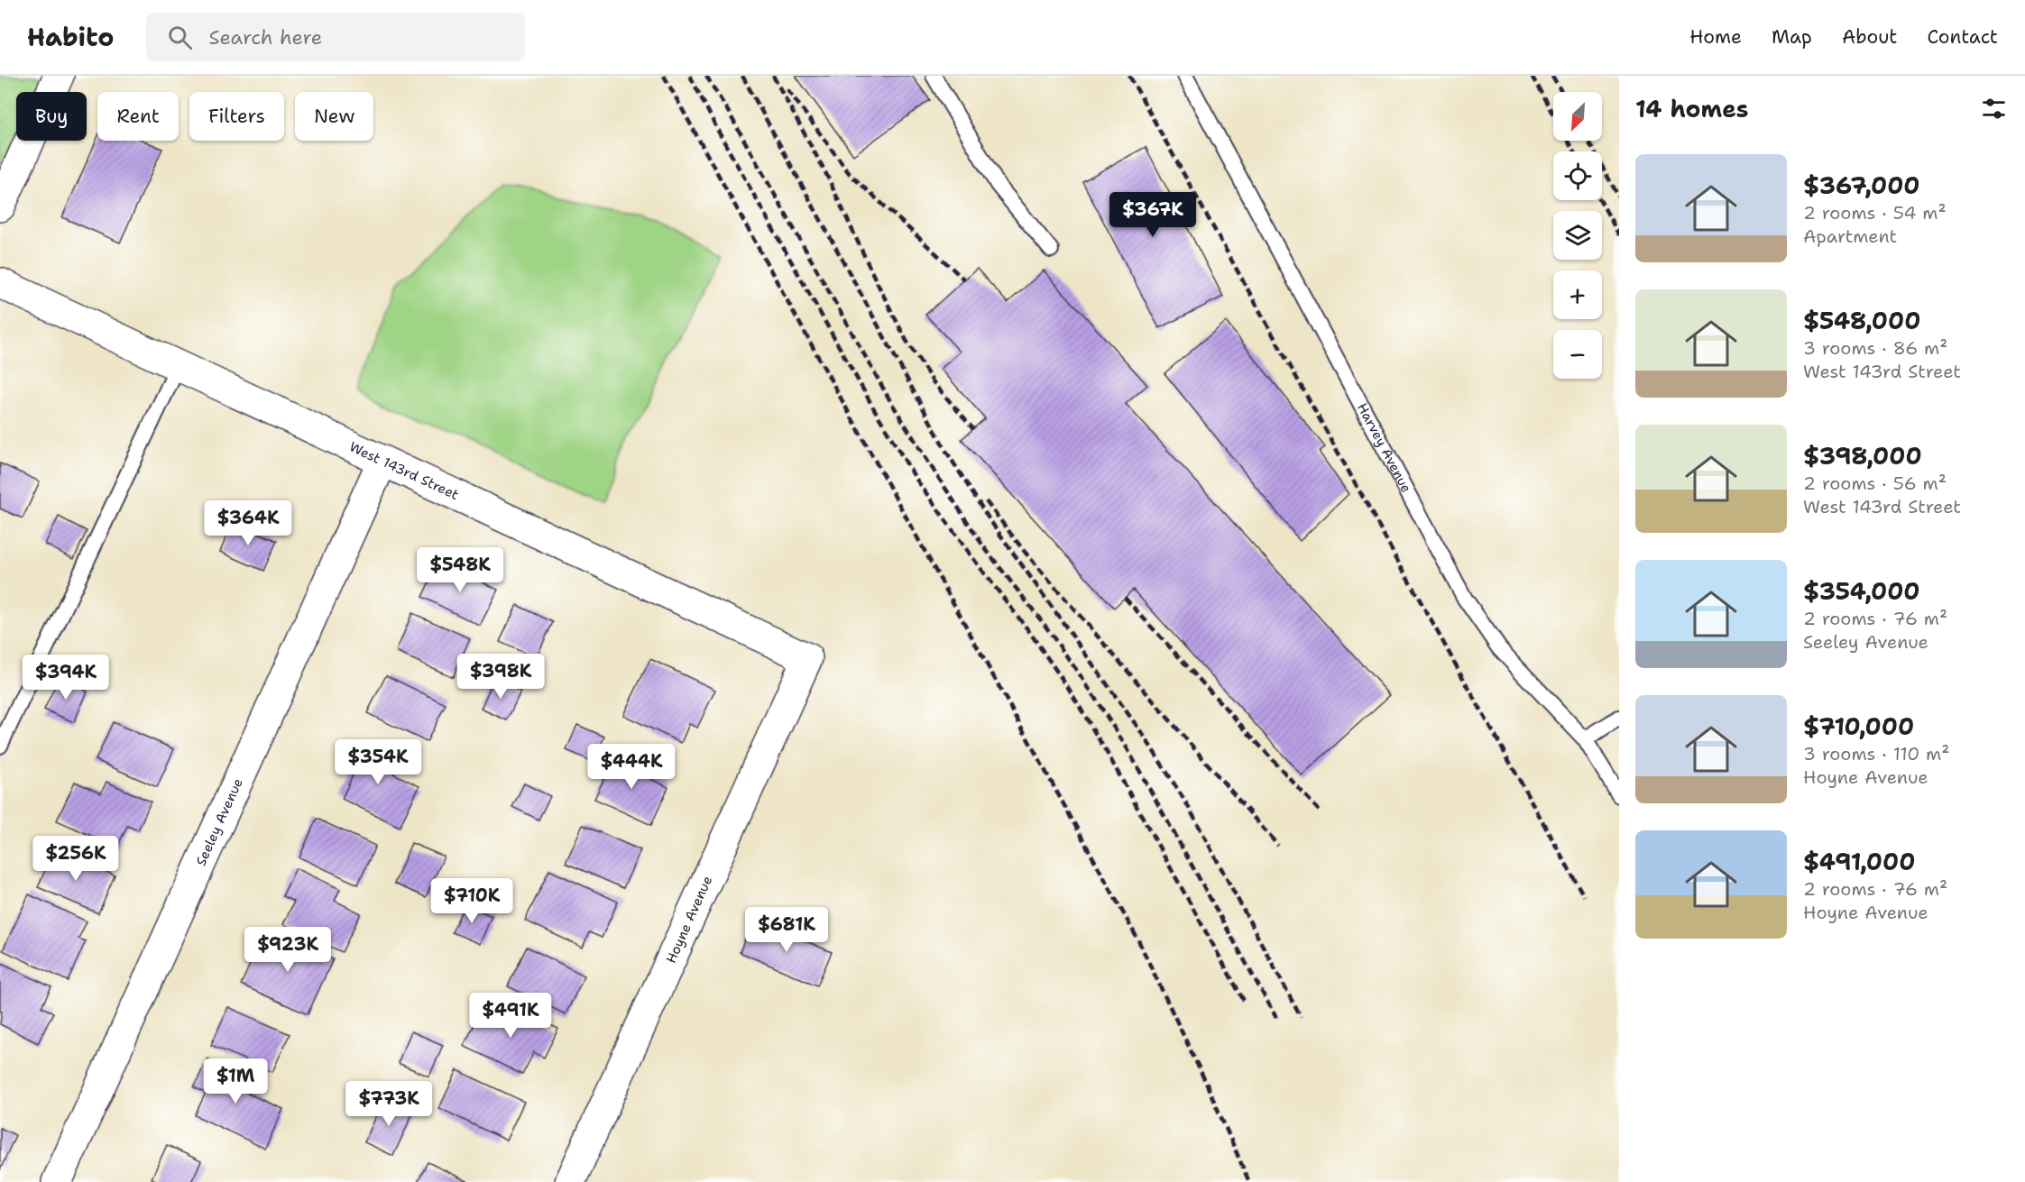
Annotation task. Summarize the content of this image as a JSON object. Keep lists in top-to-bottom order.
{
  "streets": {
    "street": ["West 143rd Street", "Seeley Avenue", "Hoyne Avenue"],
    "lane": ["Harvey Avenue"]
  },
  "crossings": [
    ["West 143rd Street", "Seeley Avenue"],
    ["West 143rd Street", "Hoyne Avenue"]
  ],
  "north": "bottom left",
  "page": {
    "header": "Habito",
    "search": "Search here",
    "nav": [
      "Home",
      "Map",
      "About",
      "Contact"
    ],
    "heading": "14 homes",
    "map_buttons": ["+", "−"],
    "chip": [
      "Buy",
      "Rent",
      "Filters",
      "New"
    ],
    "list": [
      {
        "name": "$367,000",
        "note": "2 rooms · 54 m² · Apartment"
      },
      {
        "name": "$548,000",
        "note": "3 rooms · 86 m² · West 143rd Street"
      },
      {
        "name": "$398,000",
        "note": "2 rooms · 56 m² · West 143rd Street"
      },
      {
        "name": "$354,000",
        "note": "2 rooms · 76 m² · Seeley Avenue"
      },
      {
        "name": "$710,000",
        "note": "3 rooms · 110 m² · Hoyne Avenue"
      },
      {
        "name": "$491,000",
        "note": "2 rooms · 76 m² · Hoyne Avenue"
      }
    ],
    "price": [
      "$367K",
      "$364K",
      "$548K",
      "$398K",
      "$394K",
      "$354K",
      "$444K",
      "$256K",
      "$710K",
      "$681K",
      "$923K",
      "$491K",
      "$1M",
      "$773K"
    ]
  }
}
